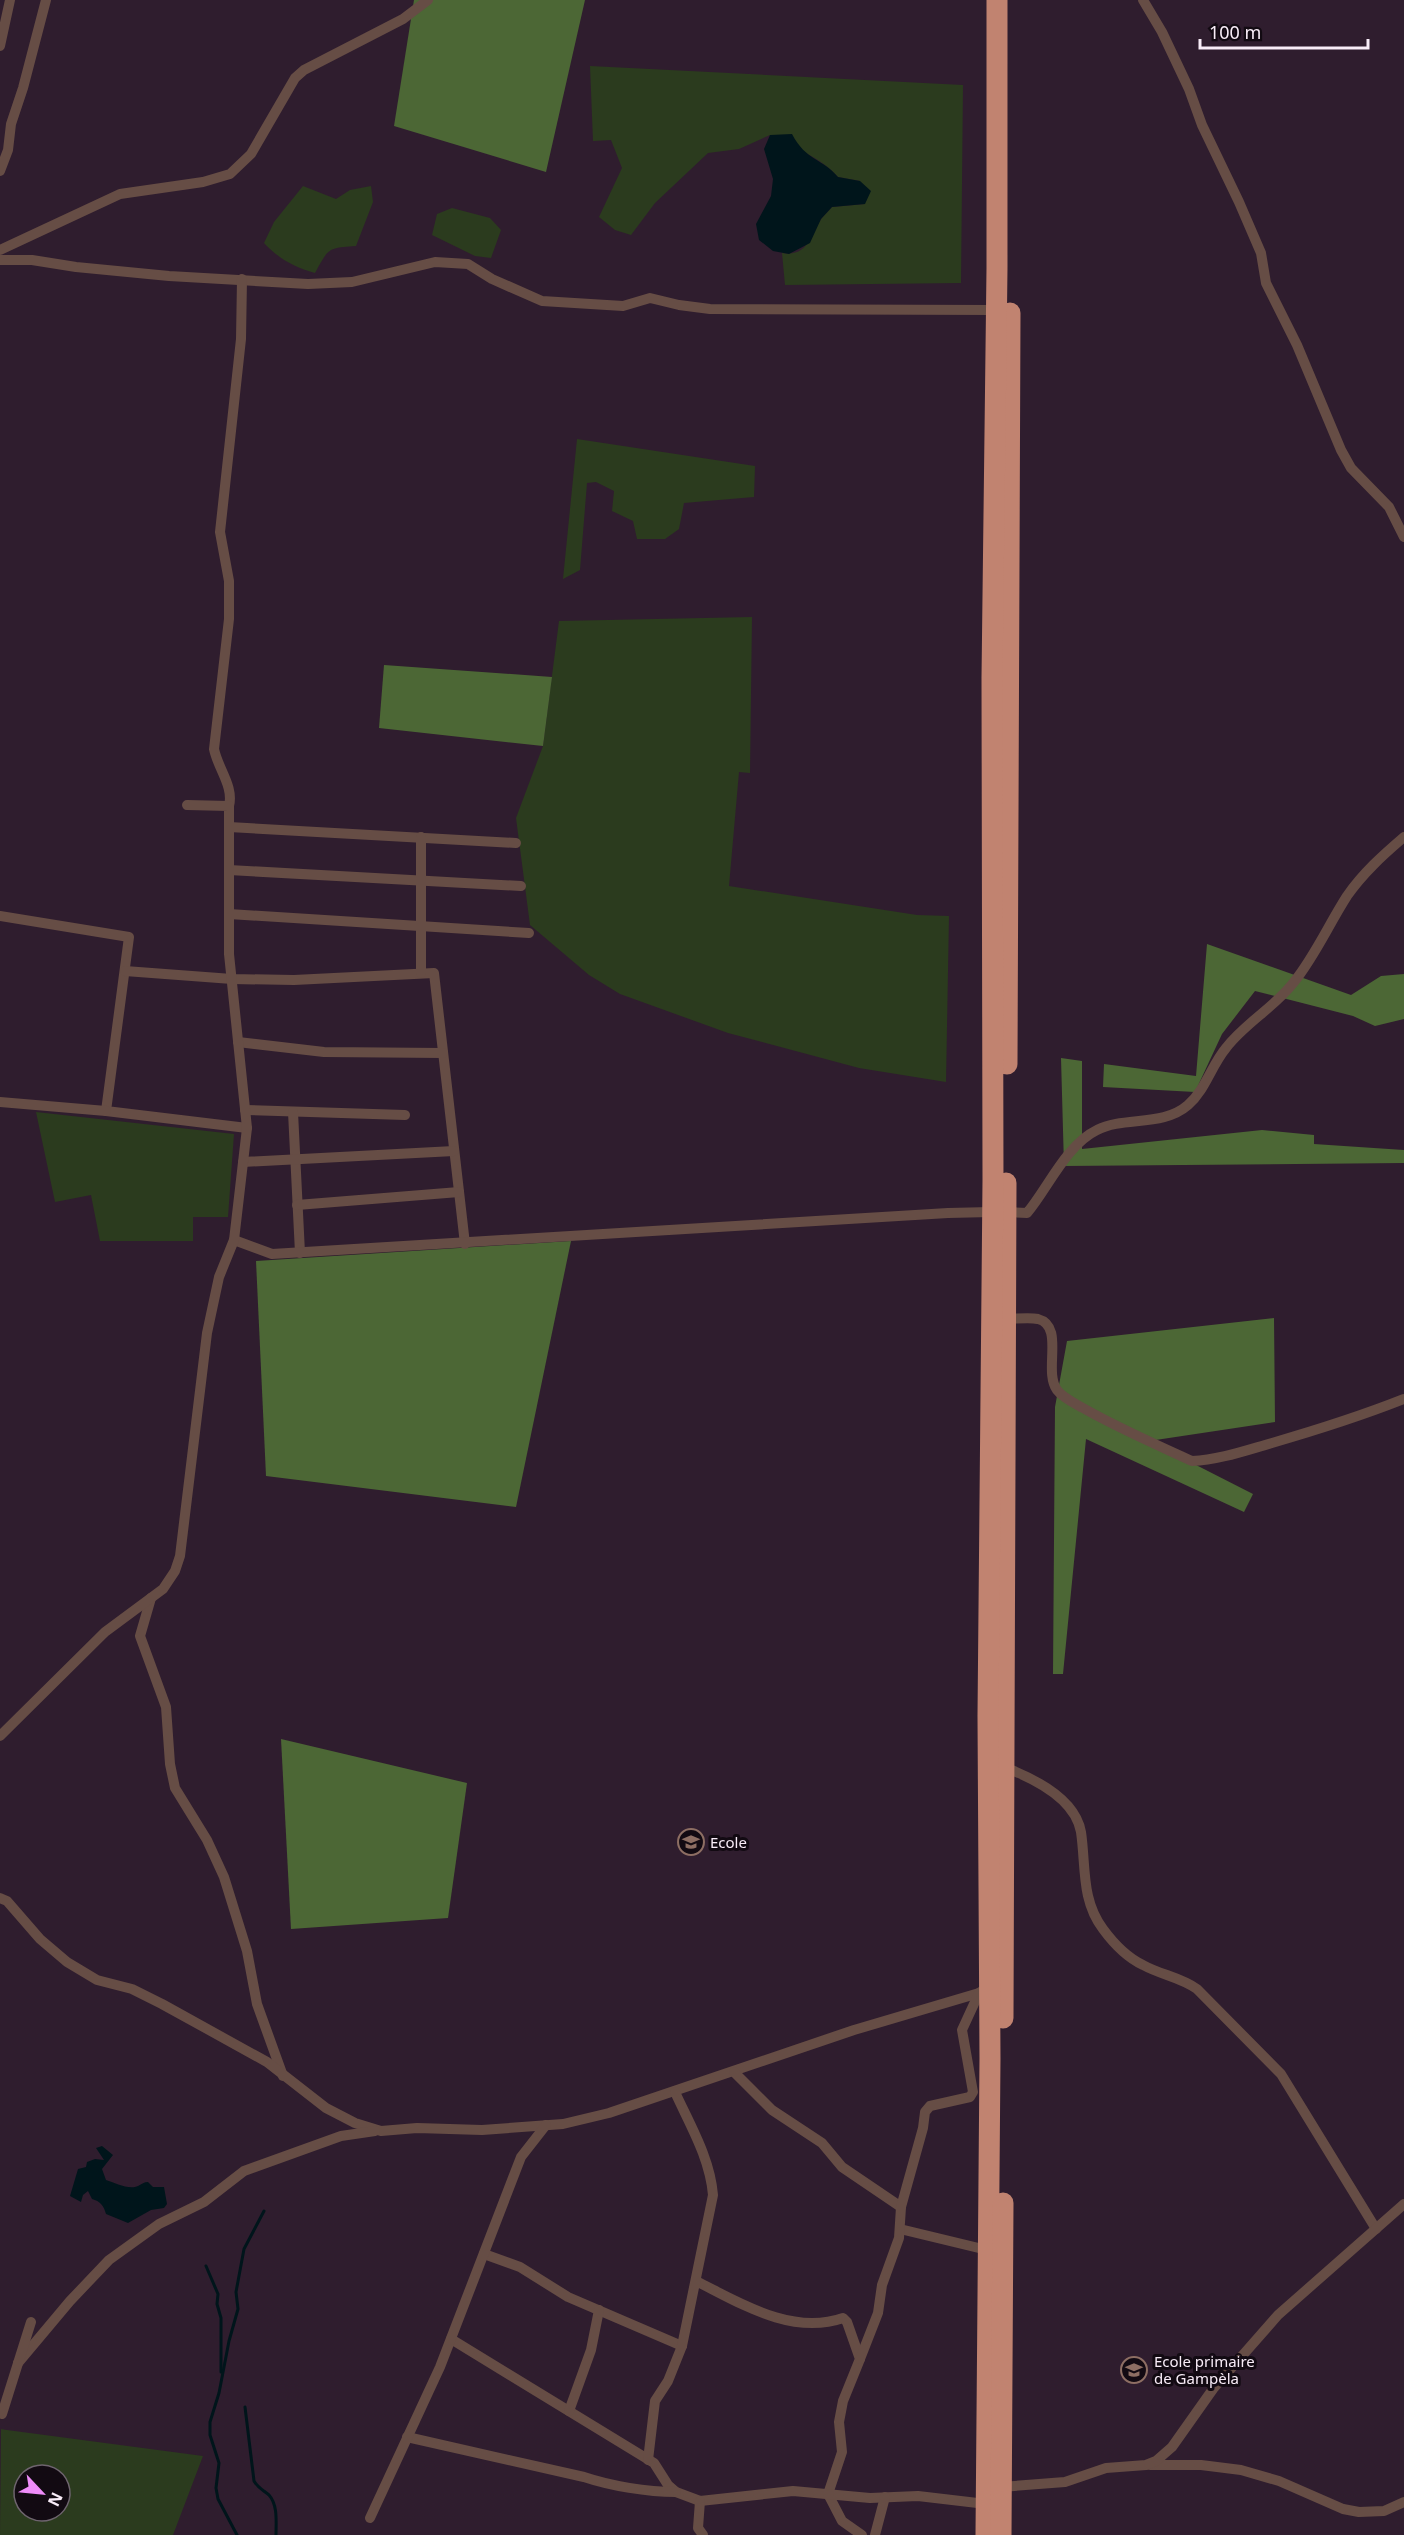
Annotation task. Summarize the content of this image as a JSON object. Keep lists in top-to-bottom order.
{
  "places": {
    "school or university": ["Ecole", "Ecole primaire de Gampèla"]
  },
  "scale_bar": "100 m",
  "north": "bottom right"
}
